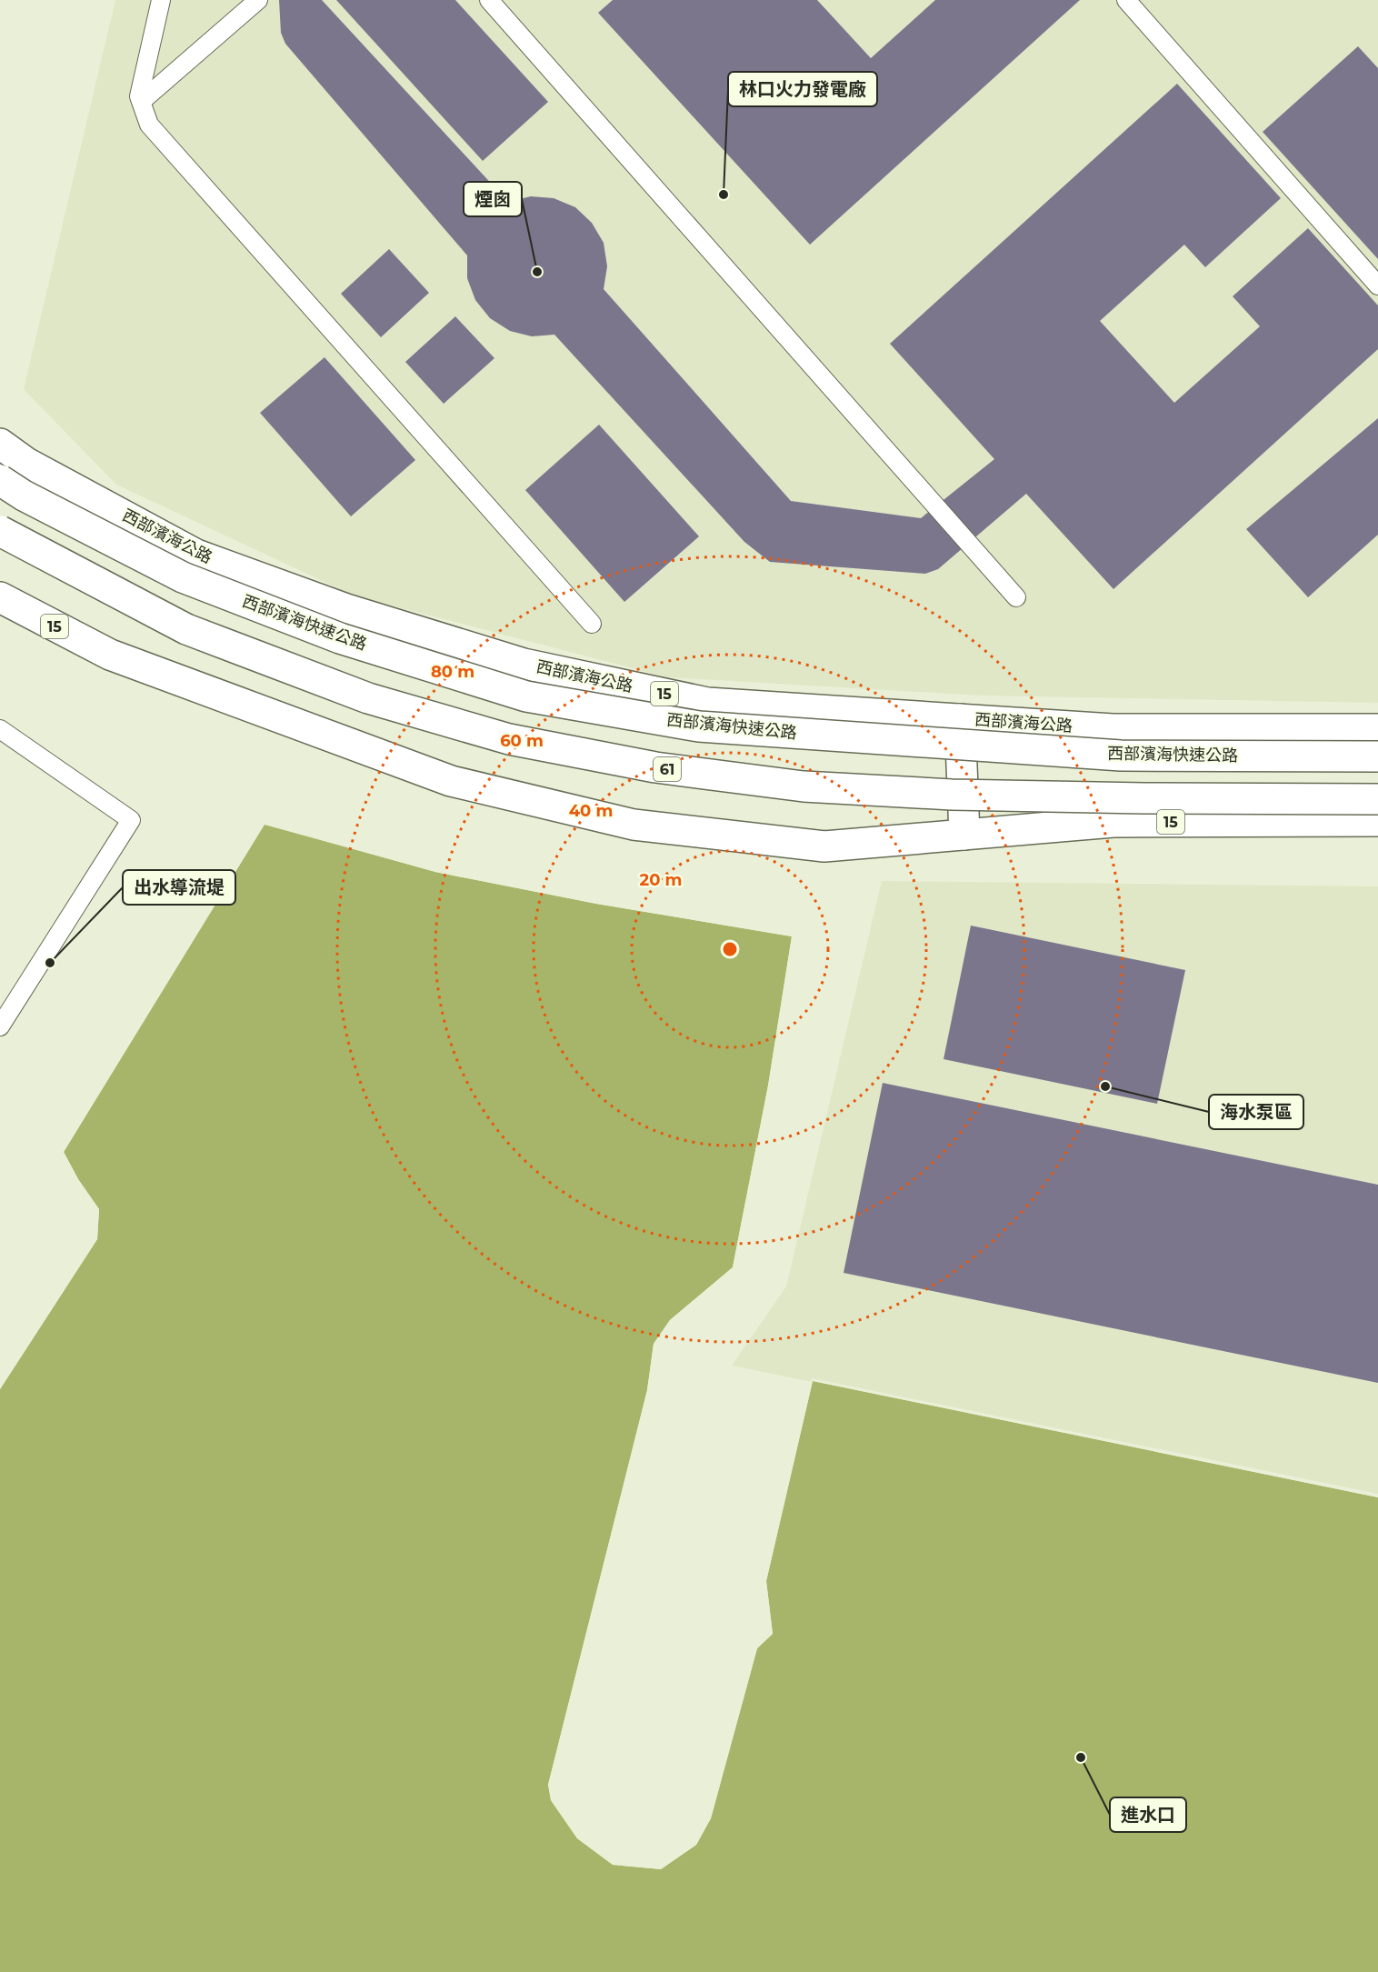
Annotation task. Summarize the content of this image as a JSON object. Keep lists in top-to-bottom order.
{
  "streets": {
    "main road": [
      "西部濱海公路",
      "西部濱海快速公路",
      "15",
      "61"
    ]
  },
  "places": [
    "林口火力發電廠",
    "煙囪",
    "出水導流堤",
    "海水泵區",
    "進水口"
  ],
  "rings": [
    "80 m",
    "60 m",
    "40 m",
    "20 m"
  ]
}
